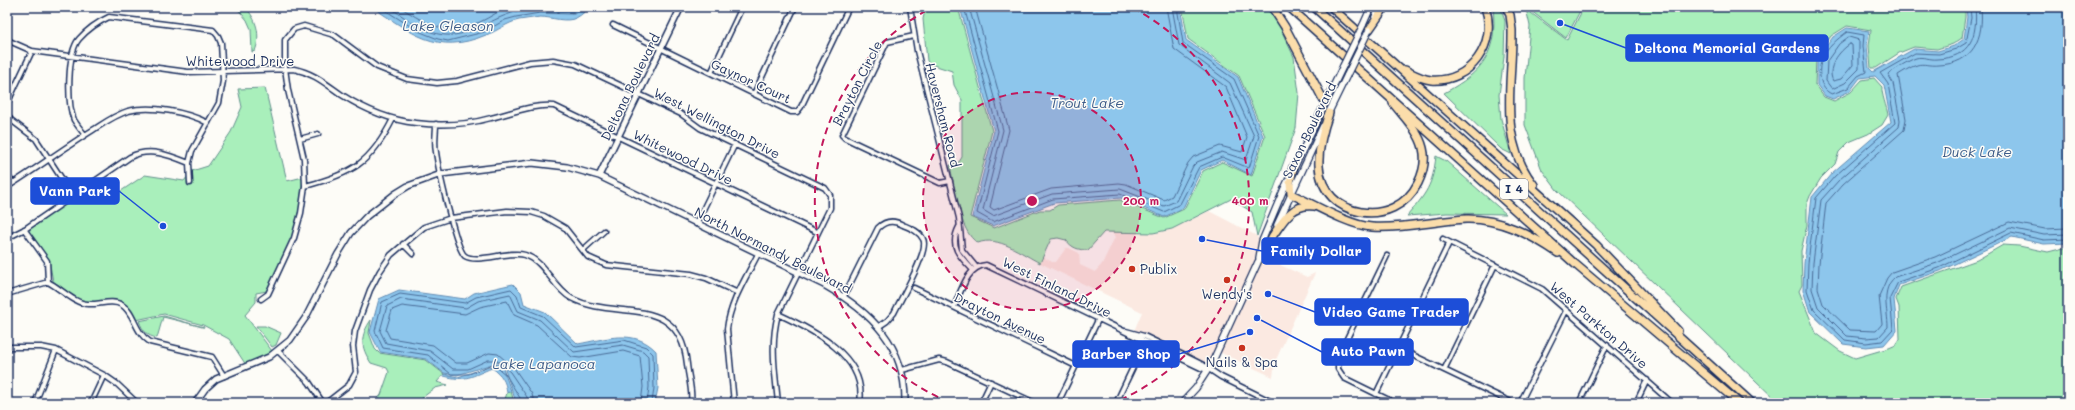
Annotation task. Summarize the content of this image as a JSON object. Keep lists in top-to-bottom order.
{
  "streets": {
    "highway": ["I 4"],
    "main road": ["Saxon Boulevard"],
    "street": [
      "Whitewood Drive",
      "Gaynor Court",
      "Brayton Circle",
      "Deltona Boulevard",
      "Haversham Road",
      "West Wellington Drive",
      "North Normandy Boulevard",
      "West Finland Drive",
      "Drayton Avenue",
      "West Parkton Drive"
    ]
  },
  "crossings": [
    ["Whitewood Drive", "Deltona Boulevard"],
    ["Whitewood Drive", "West Wellington Drive"],
    ["Gaynor Court", "Deltona Boulevard"],
    ["Brayton Circle", "Haversham Road"],
    ["Deltona Boulevard", "West Wellington Drive"],
    ["Deltona Boulevard", "North Normandy Boulevard"],
    ["Haversham Road", "West Finland Drive"],
    ["Saxon Boulevard", "West Finland Drive"]
  ],
  "water": [
    "Lake Gleason",
    "Trout Lake",
    "Duck Lake",
    "Lake Lapanoca"
  ],
  "places": [
    "Deltona Memorial Gardens",
    "Vann Park",
    "Family Dollar",
    "Publix",
    "Wendy's",
    "Video Game Trader",
    "Auto Pawn",
    "Barber Shop",
    "Nails & Spa"
  ],
  "rings": ["200 m", "400 m"]
}
